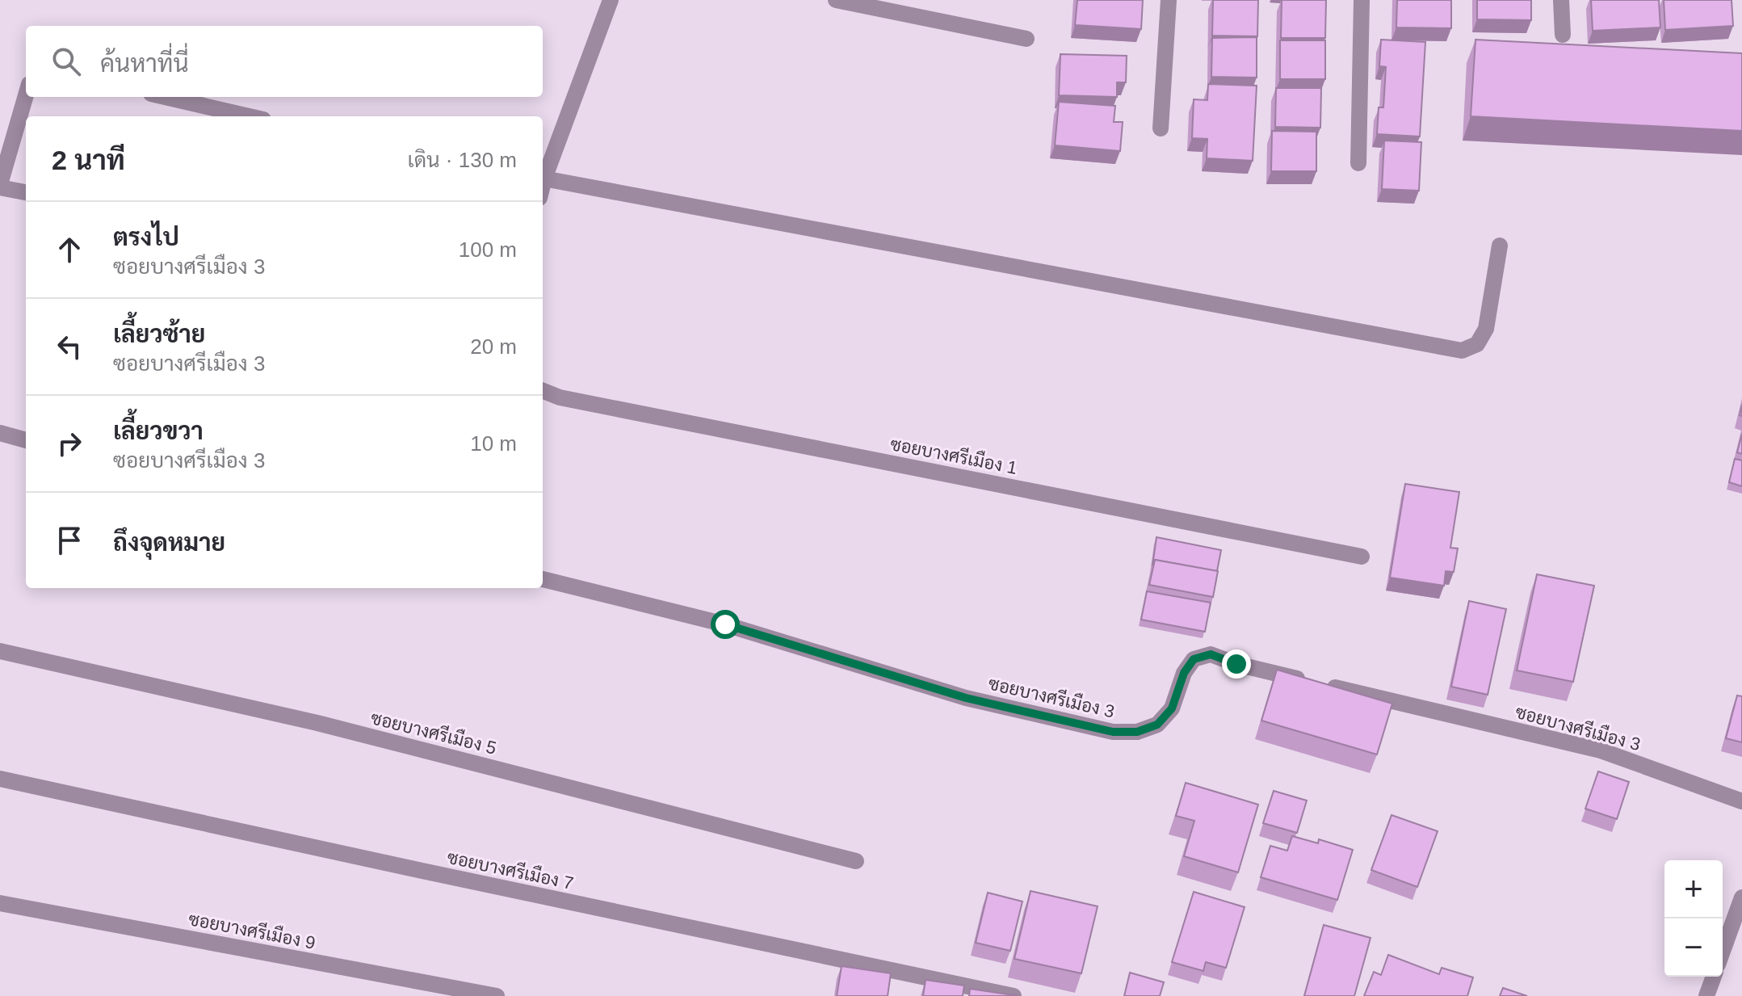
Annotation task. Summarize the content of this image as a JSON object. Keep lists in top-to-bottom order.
{
  "streets": {
    "street": [
      "ซอยบางศรีเมือง 1",
      "ซอยบางศรีเมือง 3",
      "ซอยบางศรีเมือง 5",
      "ซอยบางศรีเมือง 7",
      "ซอยบางศรีเมือง 9"
    ]
  },
  "page": {
    "search": "ค้นหาที่นี่",
    "heading": ["2 นาที", "เดิน · 130 m"],
    "list": [
      ["ตรงไป", "ซอยบางศรีเมือง 3", "100 m"],
      ["เลี้ยวซ้าย", "ซอยบางศรีเมือง 3", "20 m"],
      ["เลี้ยวขวา", "ซอยบางศรีเมือง 3", "10 m"],
      "ถึงจุดหมาย"
    ],
    "map_buttons": ["+", "−"]
  }
}
